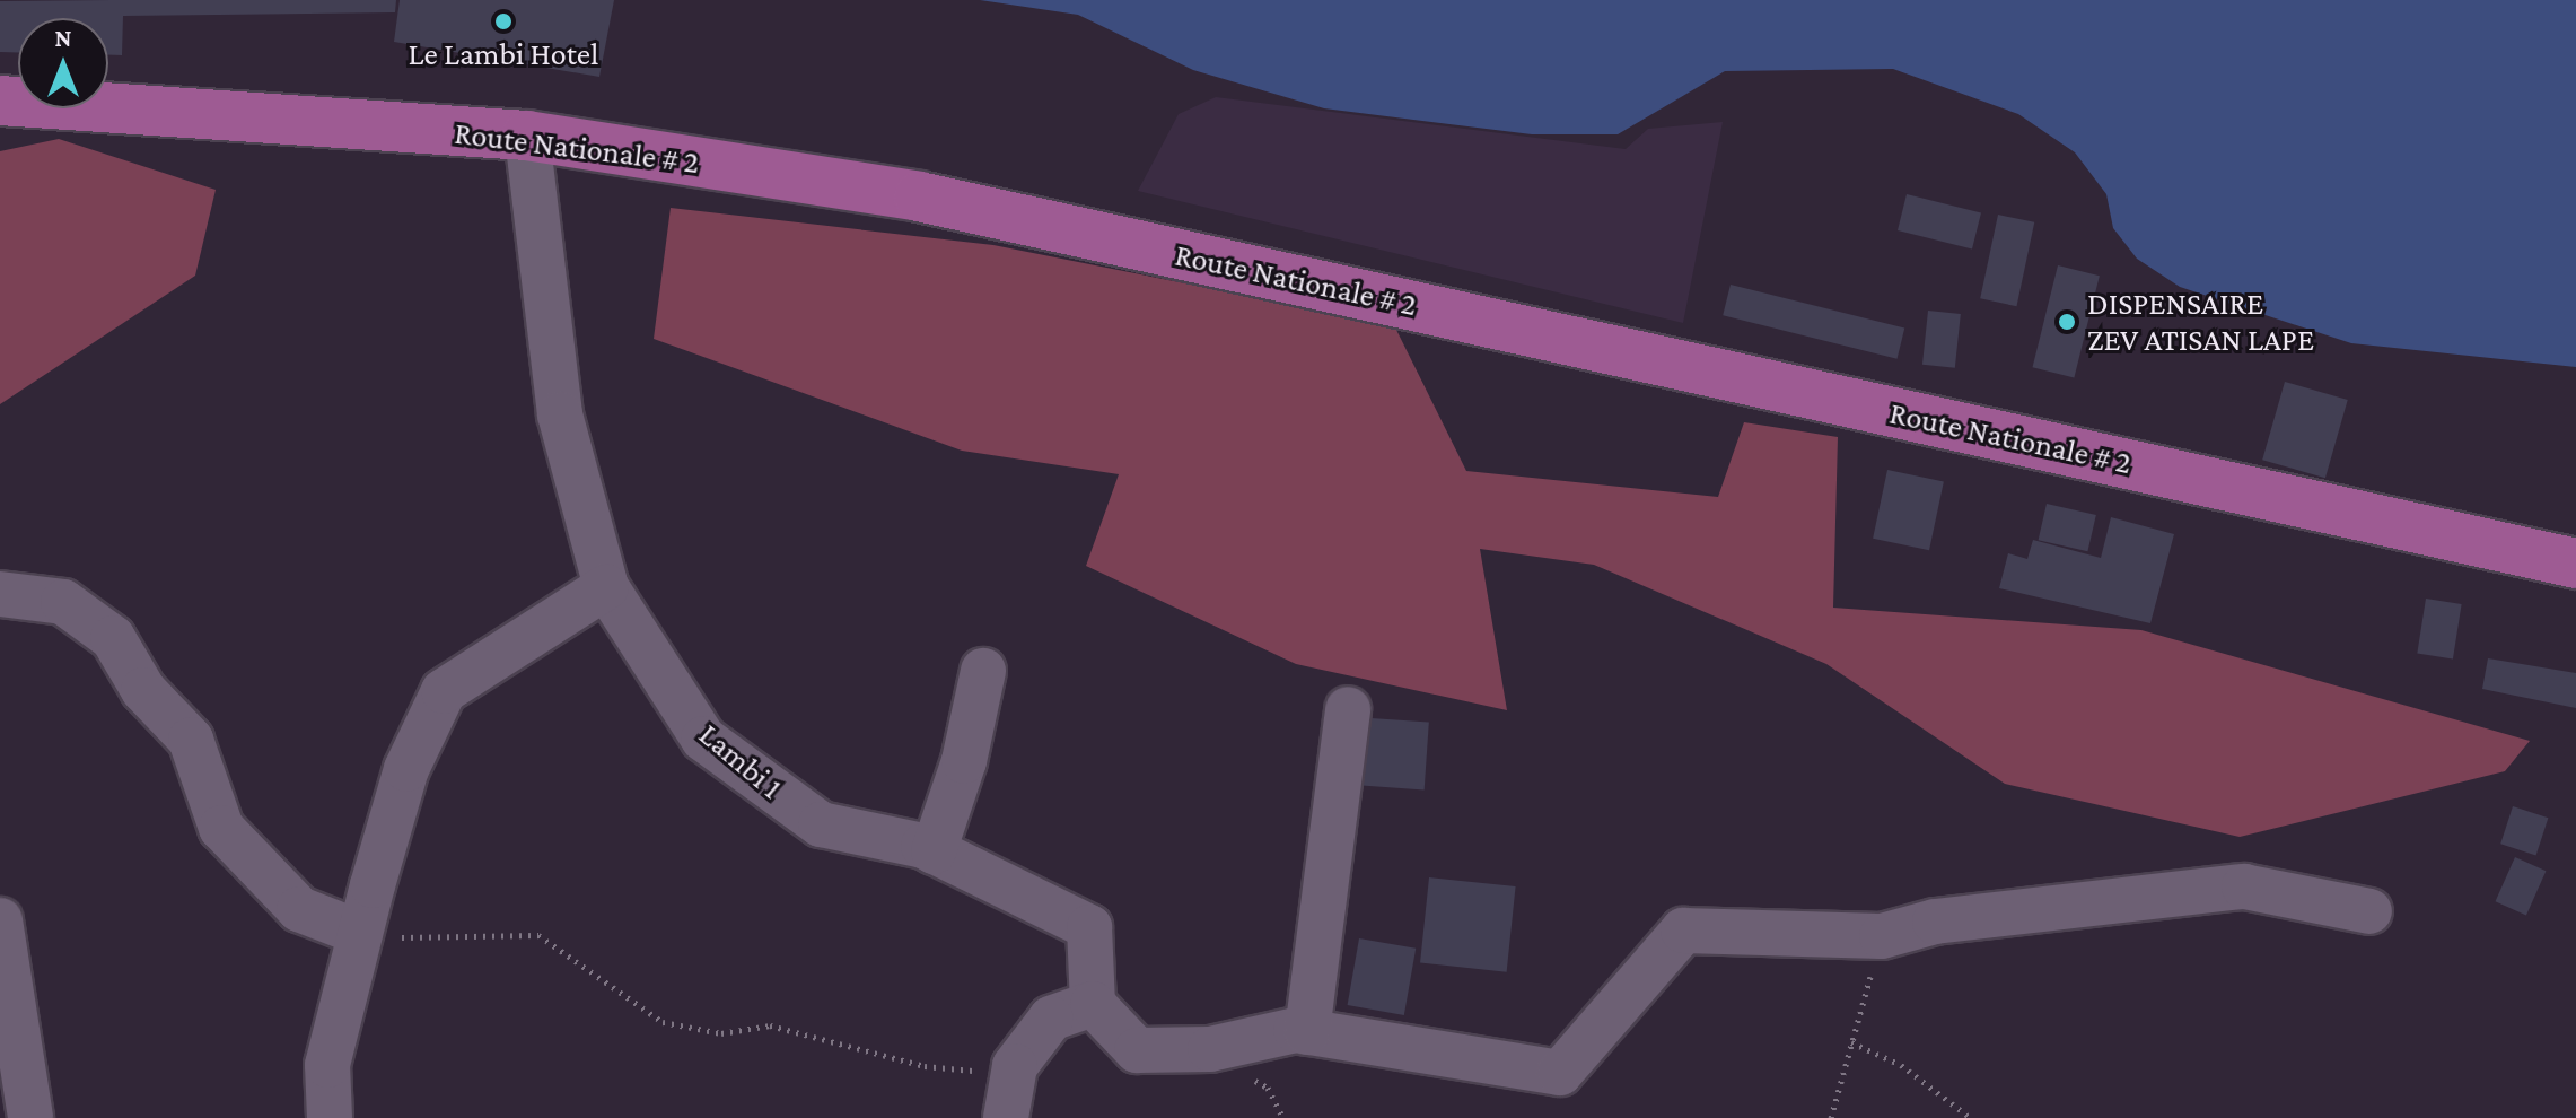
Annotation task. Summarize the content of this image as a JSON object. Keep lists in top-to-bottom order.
{
  "streets": {
    "main road": ["Route Nationale # 2"],
    "street": ["Lambi 1"]
  },
  "crossings": [
    ["Route Nationale # 2", "Lambi 1"]
  ],
  "places": ["Le Lambi Hotel", "DISPENSAIRE ZEV ATISAN LAPE"],
  "north": "top"
}
